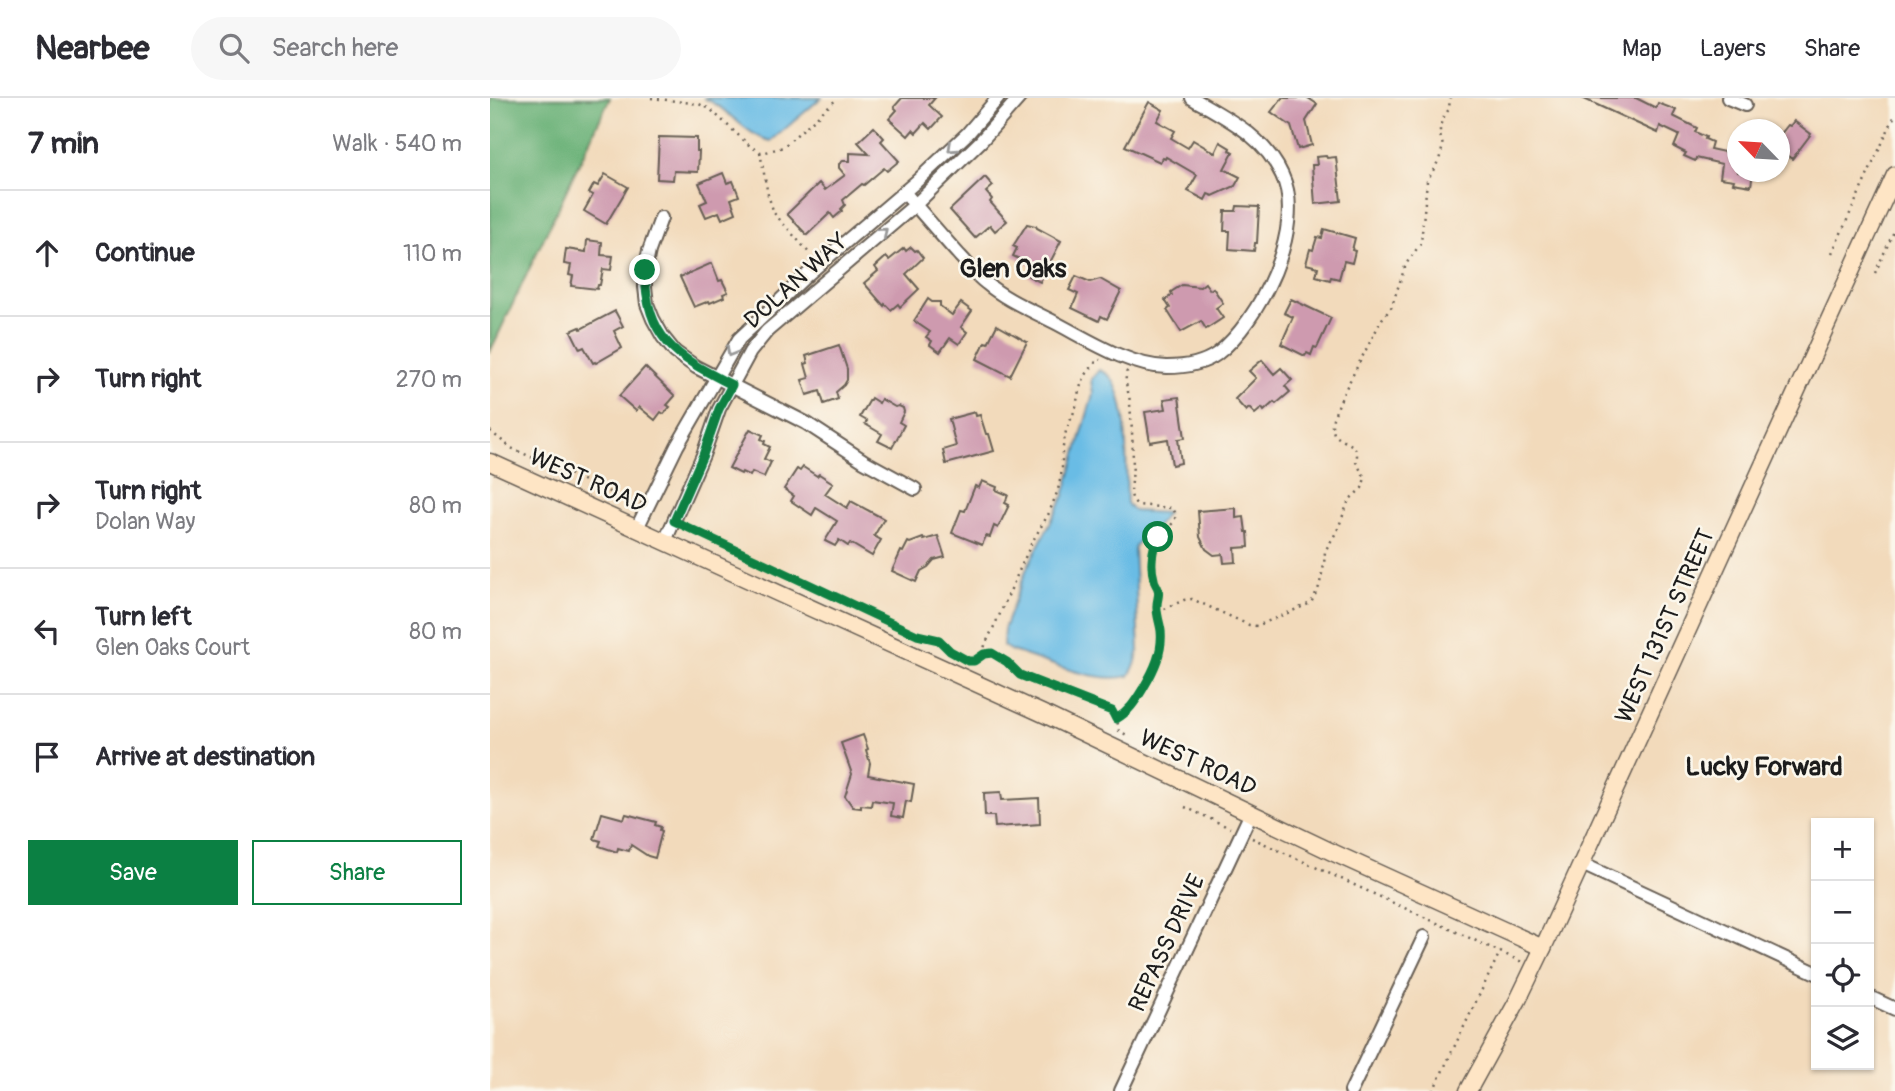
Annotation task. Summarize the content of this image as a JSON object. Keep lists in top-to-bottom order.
{
  "streets": {
    "street": [
      "DOLAN WAY",
      "WEST ROAD",
      "WEST 131ST STREET",
      "REPASS DRIVE"
    ]
  },
  "crossings": [
    ["DOLAN WAY", "WEST ROAD"],
    ["WEST ROAD", "WEST 131ST STREET"],
    ["WEST ROAD", "REPASS DRIVE"]
  ],
  "districts": ["Glen Oaks", "Lucky Forward"],
  "north": "top left",
  "page": {
    "header": "Nearbee",
    "search": "Search here",
    "nav": ["Map", "Layers", "Share"],
    "heading": ["7 min", "Walk · 540 m"],
    "list": [
      ["Continue", "110 m"],
      ["Turn right", "270 m"],
      ["Turn right", "Dolan Way", "80 m"],
      ["Turn left", "Glen Oaks Court", "80 m"],
      "Arrive at destination"
    ],
    "map_buttons": ["+", "−"],
    "buttons": ["Save", "Share"]
  }
}
